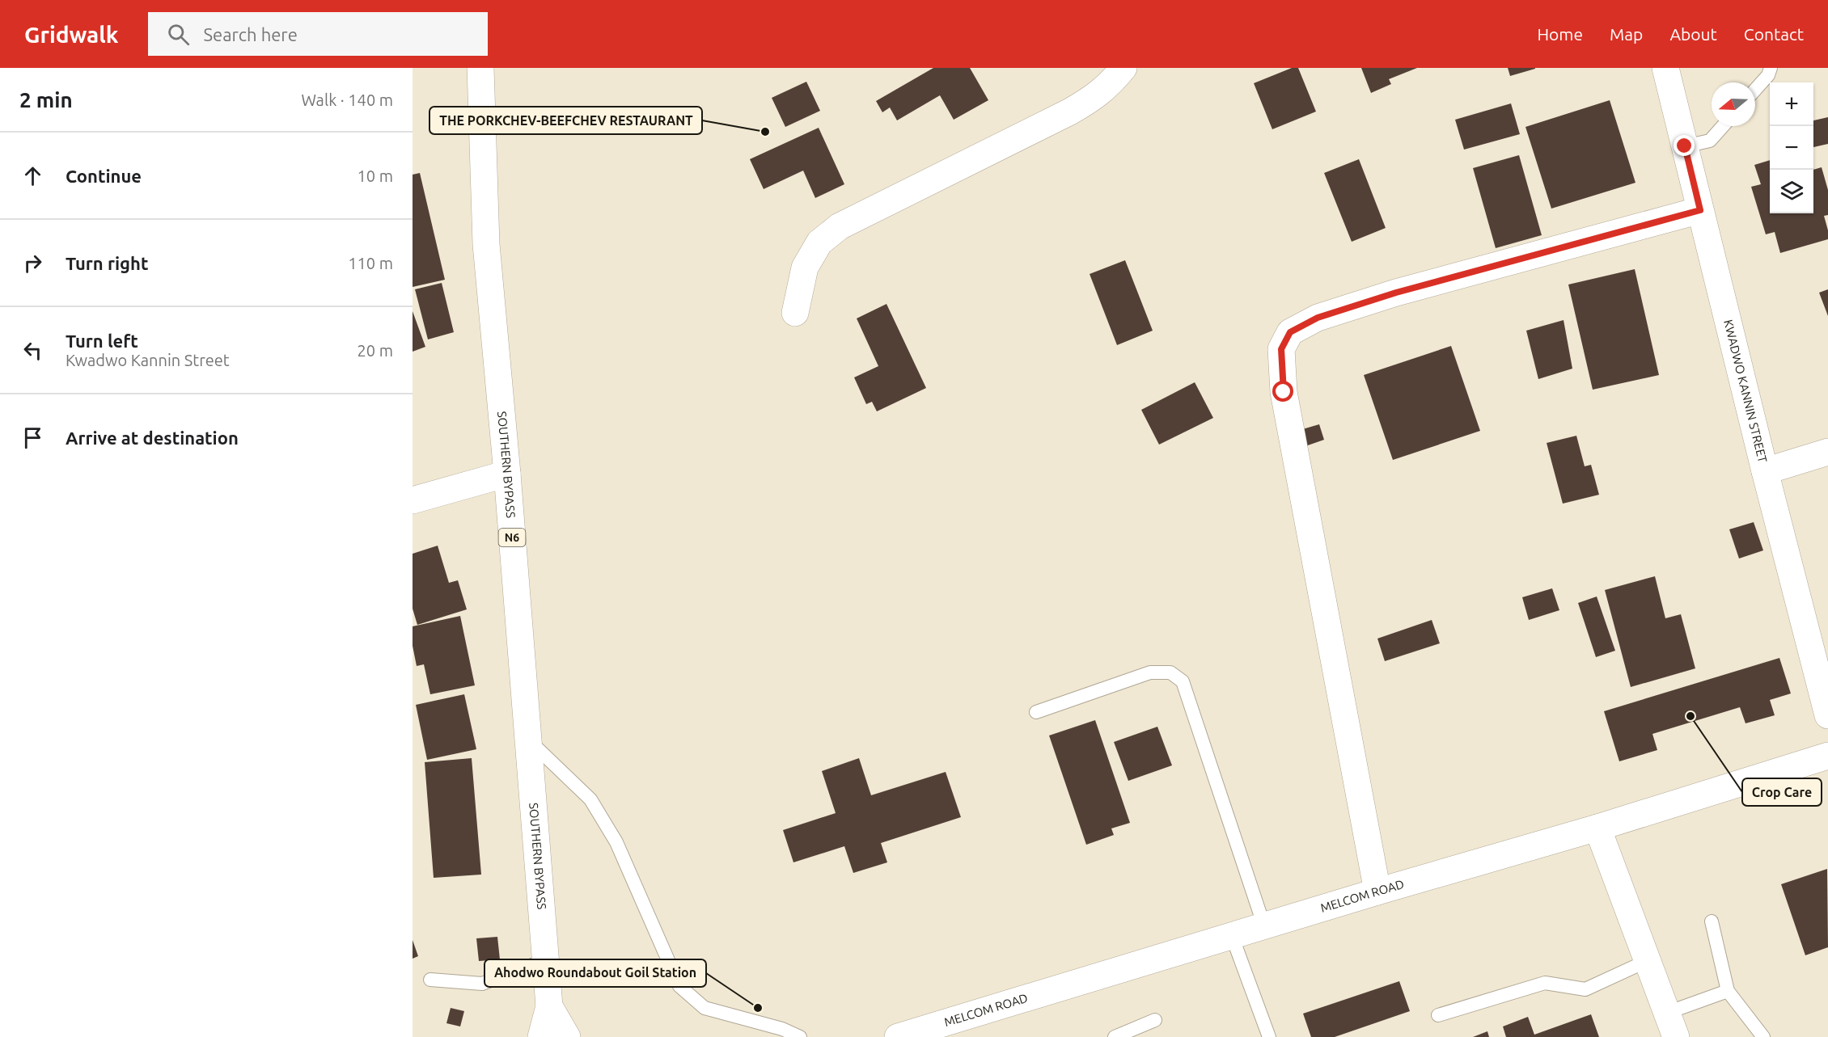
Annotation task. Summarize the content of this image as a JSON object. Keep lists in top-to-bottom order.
{
  "streets": {
    "main road": [
      "KWADWO KANNIN STREET",
      "SOUTHERN BYPASS",
      "N6",
      "MELCOM ROAD"
    ]
  },
  "places": ["THE PORKCHEV-BEEFCHEV RESTAURANT", "Crop Care", "Ahodwo Roundabout Goil Station"],
  "north": "left",
  "page": {
    "header": "Gridwalk",
    "search": "Search here",
    "nav": [
      "Home",
      "Map",
      "About",
      "Contact"
    ],
    "heading": ["2 min", "Walk · 140 m"],
    "map_buttons": ["+", "−"],
    "list": [
      ["Continue", "10 m"],
      ["Turn right", "110 m"],
      ["Turn left", "Kwadwo Kannin Street", "20 m"],
      "Arrive at destination"
    ]
  }
}
